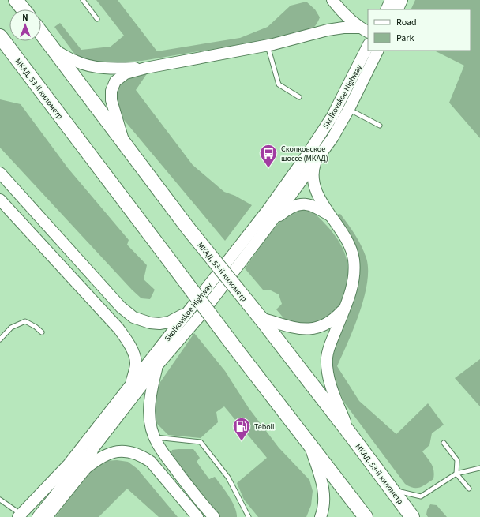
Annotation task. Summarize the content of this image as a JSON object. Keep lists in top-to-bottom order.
{
  "streets": {
    "highway": ["МКАД, 53-й километр"],
    "main road": ["Skolkovskoe Highway"]
  },
  "places": {
    "bus stop": ["Сколковское шоссе (МКАД)"],
    "fuel station": ["Teboil"]
  },
  "legend": ["Road", "Park"],
  "north": "top"
}
